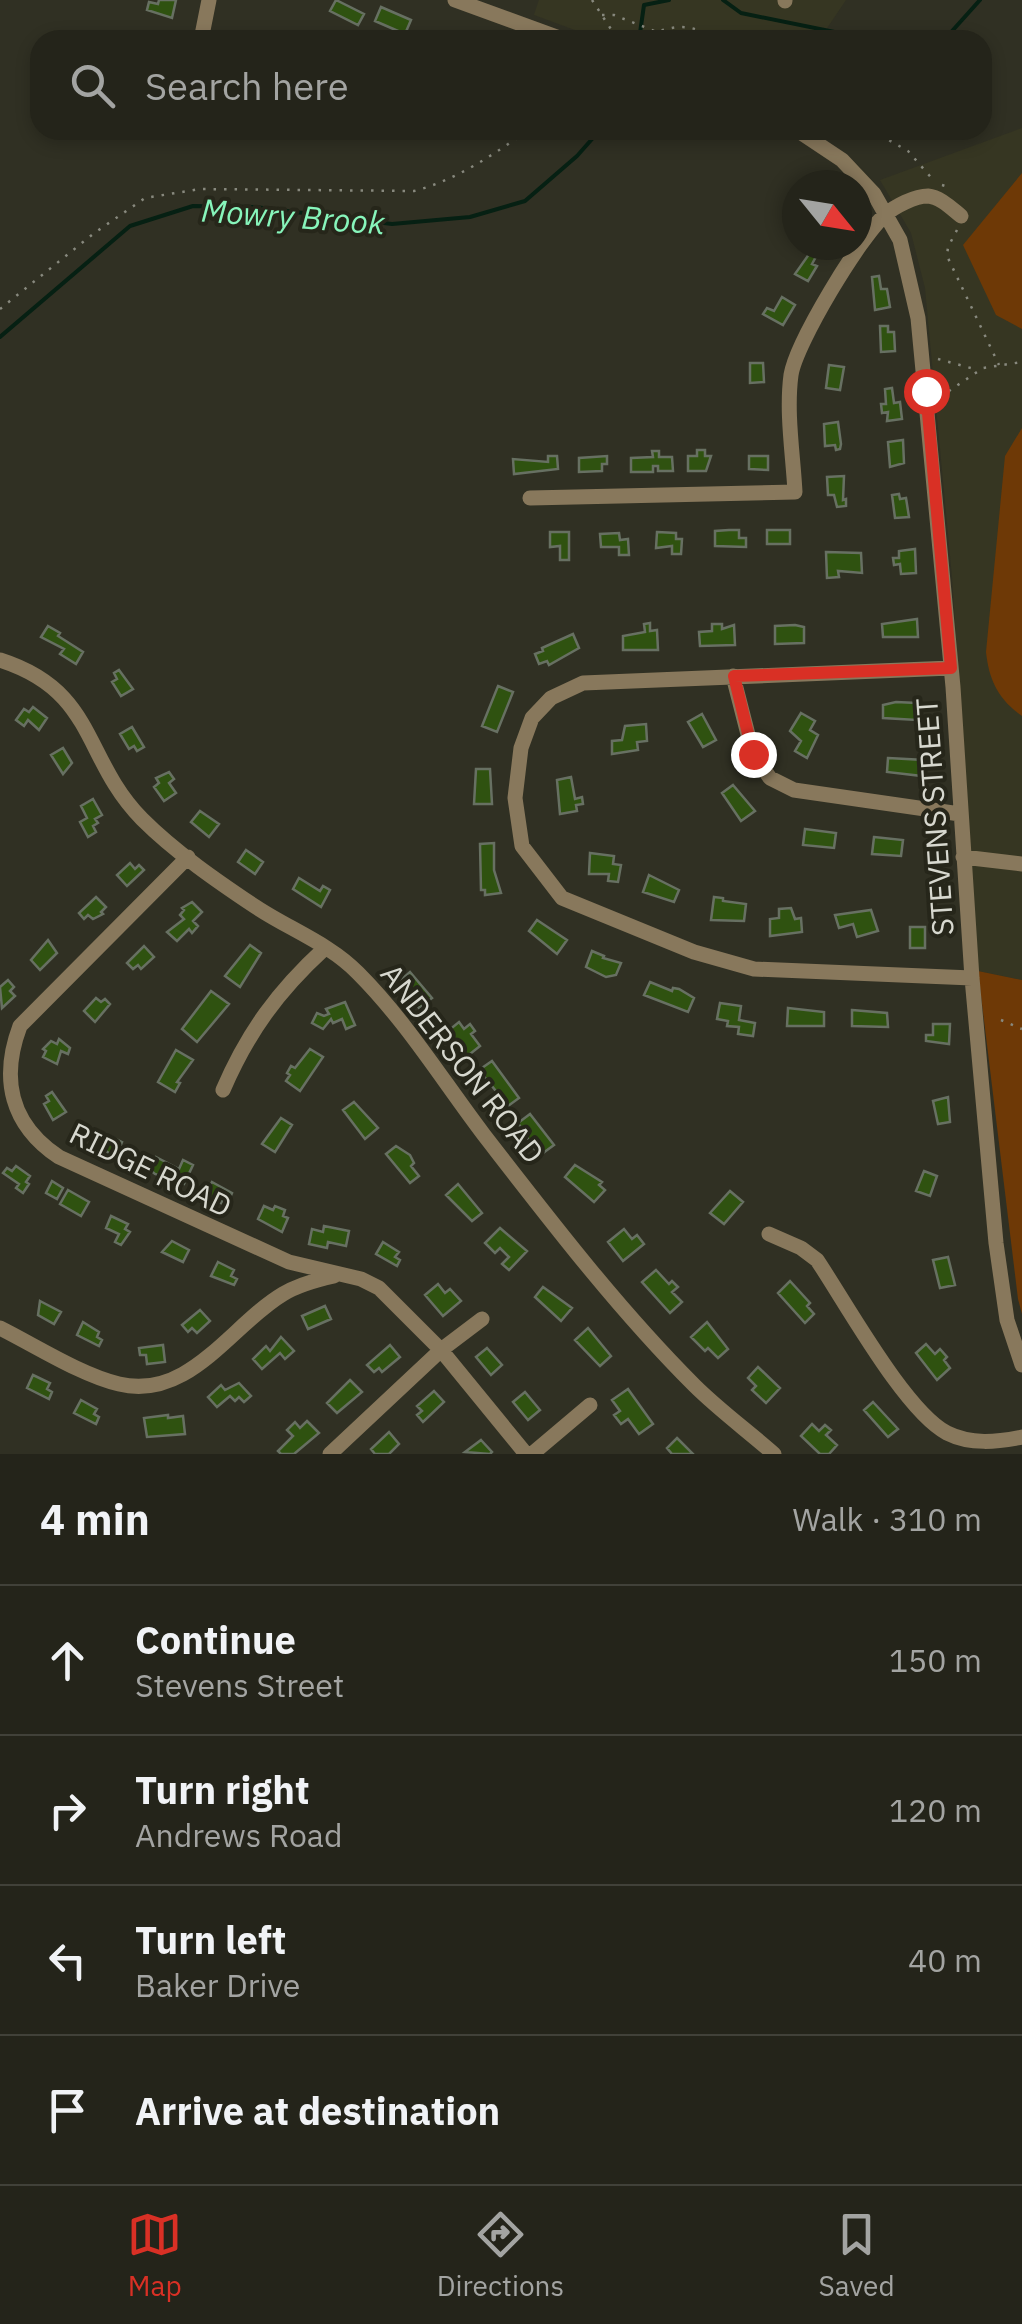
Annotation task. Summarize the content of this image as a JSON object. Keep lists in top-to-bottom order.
{
  "streets": {
    "street": ["STEVENS STREET", "ANDERSON ROAD", "RIDGE ROAD"]
  },
  "crossings": [
    ["ANDERSON ROAD", "RIDGE ROAD"]
  ],
  "water": ["Mowry Brook"],
  "north": "bottom right",
  "page": {
    "search": "Search here",
    "heading": ["4 min", "Walk · 310 m"],
    "list": [
      ["Continue", "Stevens Street", "150 m"],
      ["Turn right", "Andrews Road", "120 m"],
      ["Turn left", "Baker Drive", "40 m"],
      "Arrive at destination"
    ],
    "nav": ["Map", "Directions", "Saved"]
  }
}
